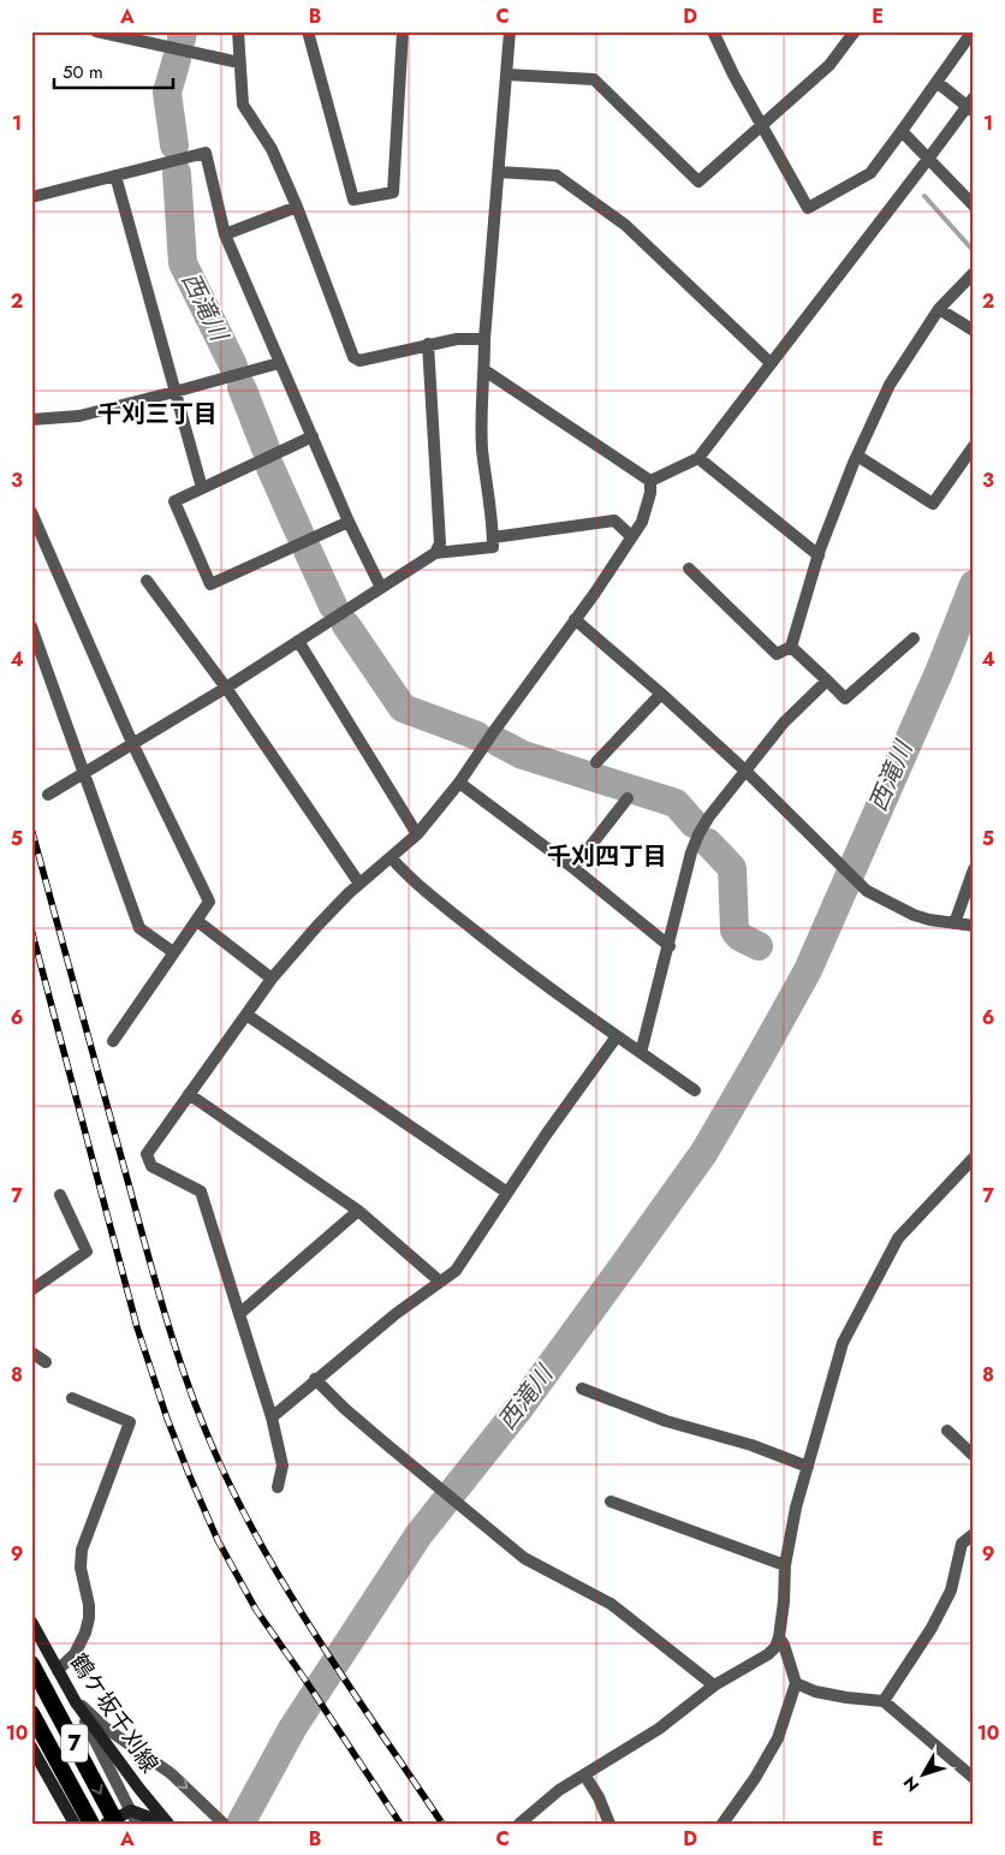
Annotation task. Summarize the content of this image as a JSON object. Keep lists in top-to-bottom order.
{
  "streets": {
    "highway": ["7"],
    "main road": ["鶴ケ坂千刈線"]
  },
  "districts": ["千刈三丁目", "千刈四丁目"],
  "water": ["西滝川"],
  "scale_bar": "50 m",
  "north": "bottom left",
  "grid": {
    "columns": [
      "A",
      "B",
      "C",
      "D",
      "E"
    ],
    "rows": [
      "1",
      "2",
      "3",
      "4",
      "5",
      "6",
      "7",
      "8",
      "9",
      "10"
    ]
  }
}
